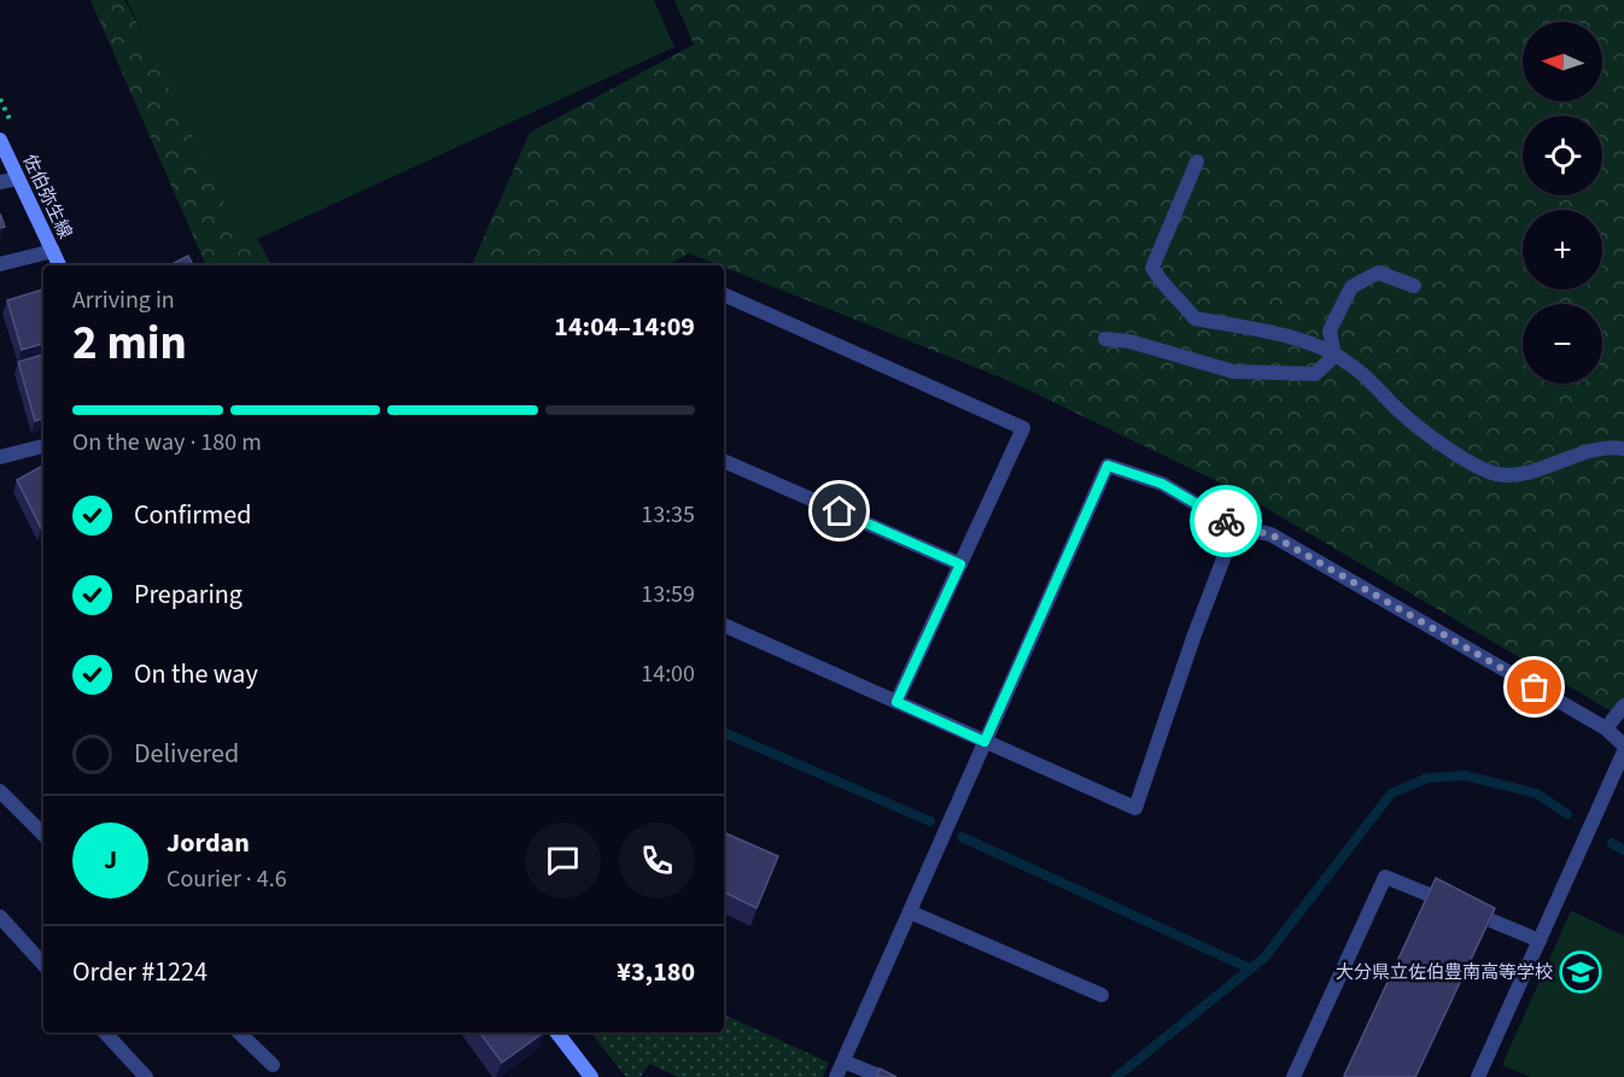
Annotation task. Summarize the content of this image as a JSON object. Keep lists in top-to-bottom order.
{
  "streets": {
    "main road": ["佐伯弥生線"]
  },
  "places": {
    "school or university": ["大分県立佐伯豊南高等学校"]
  },
  "north": "left",
  "page": {
    "map_buttons": ["+", "−"],
    "heading": ["2 min", "Arriving in", "14:04–14:09"],
    "panel": [
      "Jordan",
      "Courier · 4.6",
      "Order #1224",
      "¥3,180"
    ],
    "bar": "On the way · 180 m",
    "list": [
      ["Confirmed", "13:35"],
      ["Preparing", "13:59"],
      ["On the way", "14:00"],
      "Delivered"
    ],
    "round": "J"
  }
}
